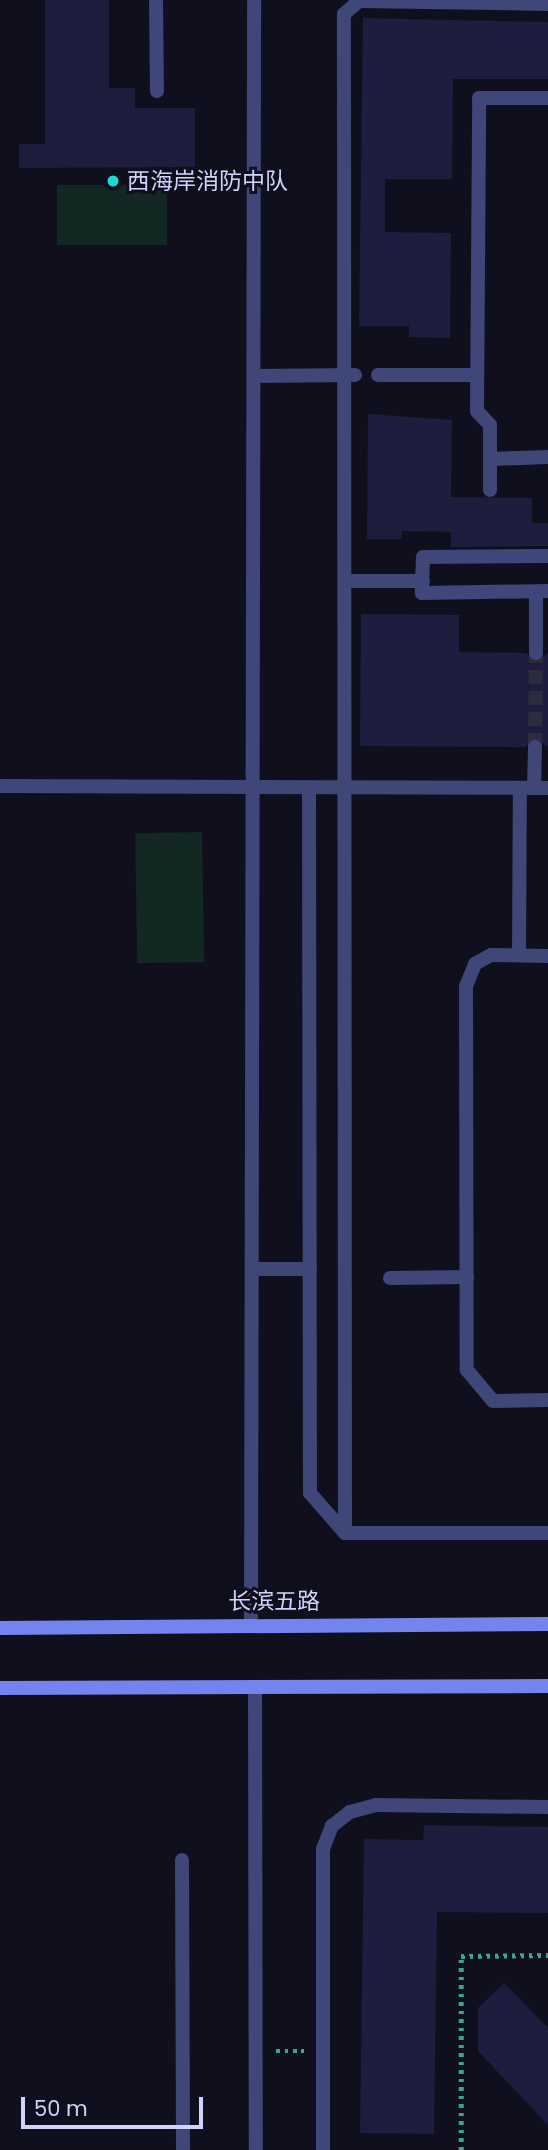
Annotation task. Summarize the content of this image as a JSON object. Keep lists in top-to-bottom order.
{
  "streets": {
    "main road": ["长滨五路"]
  },
  "places": ["西海岸消防中队"],
  "scale_bar": "50 m"
}
